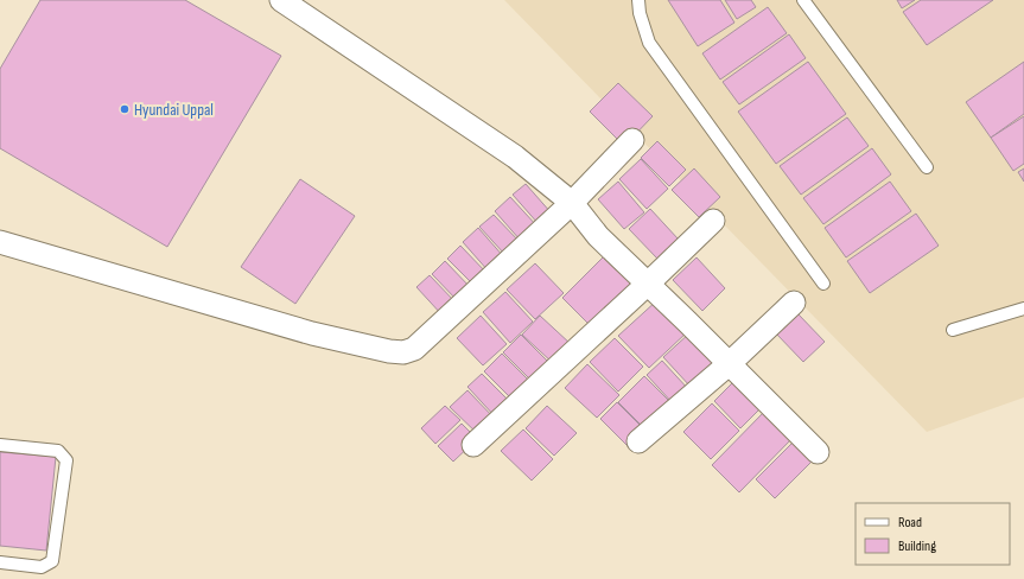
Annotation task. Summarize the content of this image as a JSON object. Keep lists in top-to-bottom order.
{
  "places": ["Hyundai Uppal"],
  "legend": ["Road", "Building"]
}
